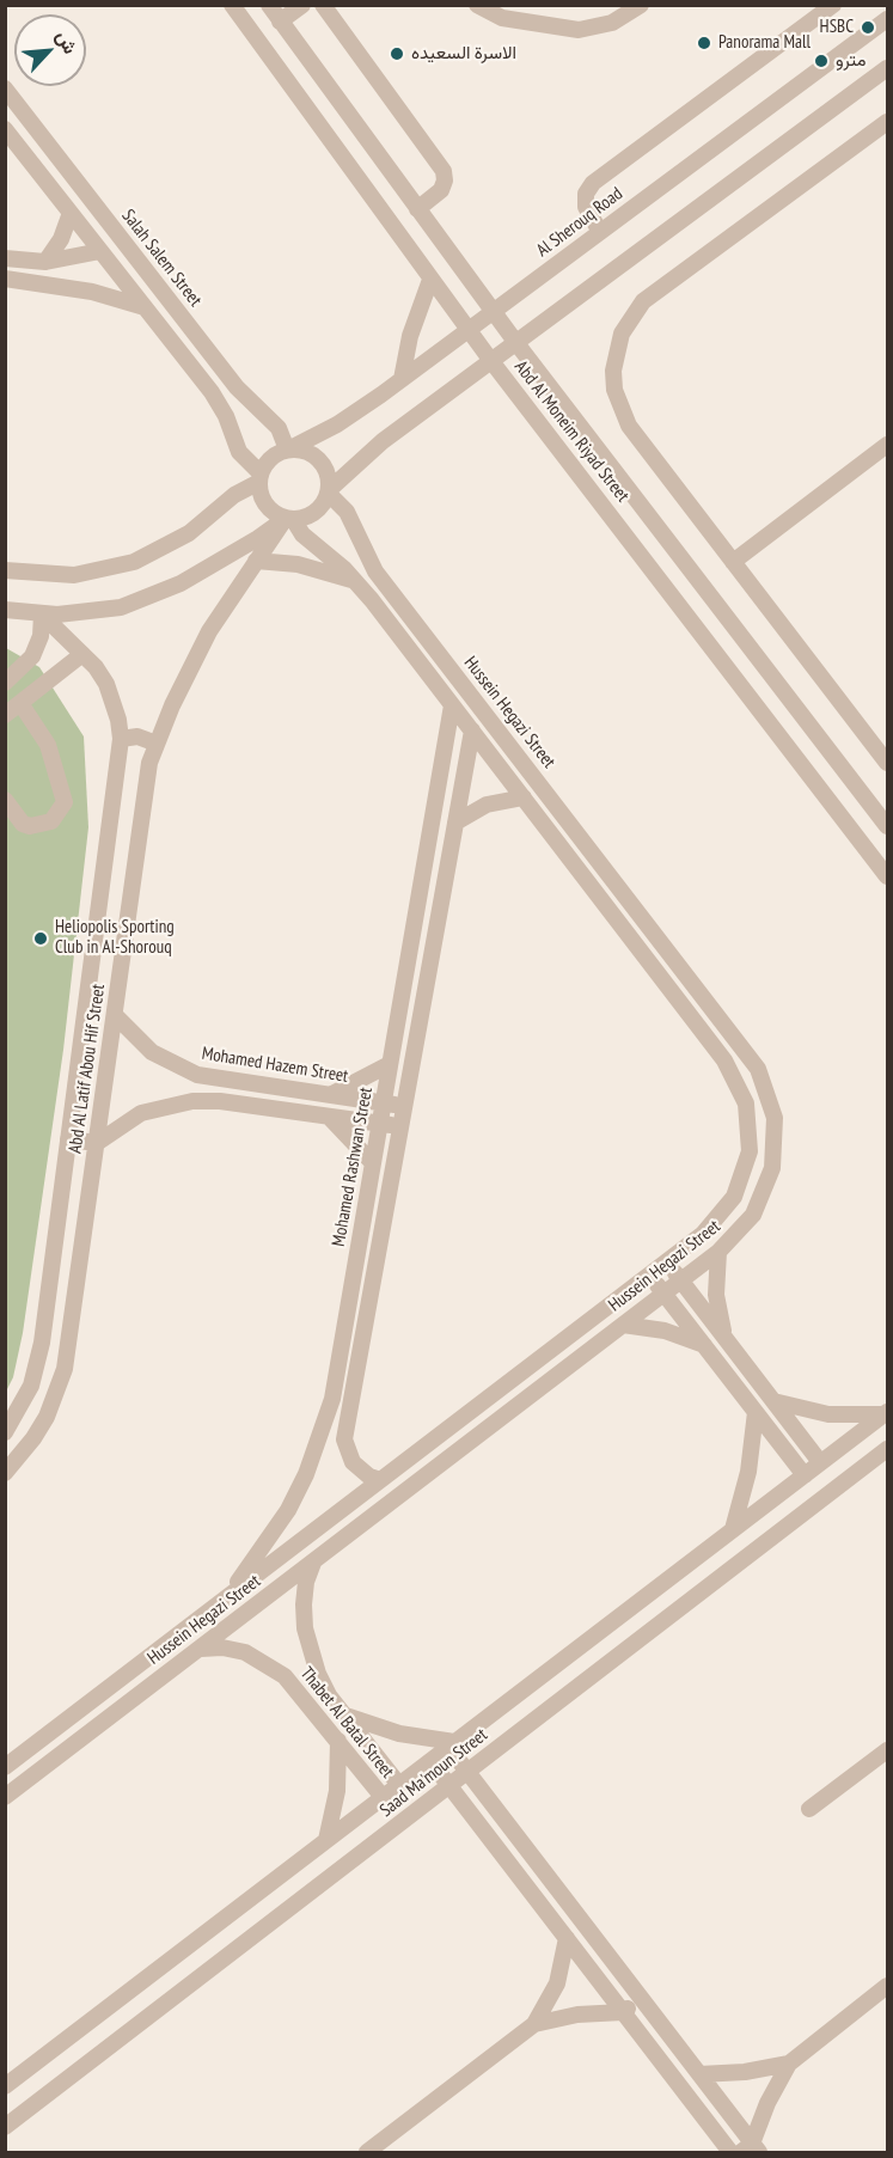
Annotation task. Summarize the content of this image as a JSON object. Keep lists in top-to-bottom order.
{
  "streets": {
    "street": [
      "Al Sherouq Road",
      "Salah Salem Street",
      "Abd Al Moneim Riyad Street",
      "Hussein Hegazi Street",
      "Mohamed Hazem Street",
      "Abd Al Latif Abou Hif Street",
      "Mohamed Rashwan Street",
      "Thabet Al Batal Street",
      "Saad Ma'moun Street"
    ]
  },
  "crossings": [
    ["Al Sherouq Road", "Salah Salem Street"],
    ["Al Sherouq Road", "Abd Al Moneim Riyad Street"],
    ["Al Sherouq Road", "Hussein Hegazi Street"],
    ["Al Sherouq Road", "Abd Al Latif Abou Hif Street"],
    ["Salah Salem Street", "Hussein Hegazi Street"],
    ["Salah Salem Street", "Abd Al Latif Abou Hif Street"],
    ["Hussein Hegazi Street", "Abd Al Latif Abou Hif Street"],
    ["Hussein Hegazi Street", "Mohamed Rashwan Street"],
    ["Hussein Hegazi Street", "Thabet Al Batal Street"],
    ["Mohamed Hazem Street", "Abd Al Latif Abou Hif Street"],
    ["Mohamed Hazem Street", "Mohamed Rashwan Street"],
    ["Thabet Al Batal Street", "Saad Ma'moun Street"]
  ],
  "places": [
    "HSBC",
    "Panorama Mall",
    "الاسرة السعيده",
    "مترو",
    "Heliopolis Sporting Club in Al-Shorouq"
  ],
  "north": "top right"
}
